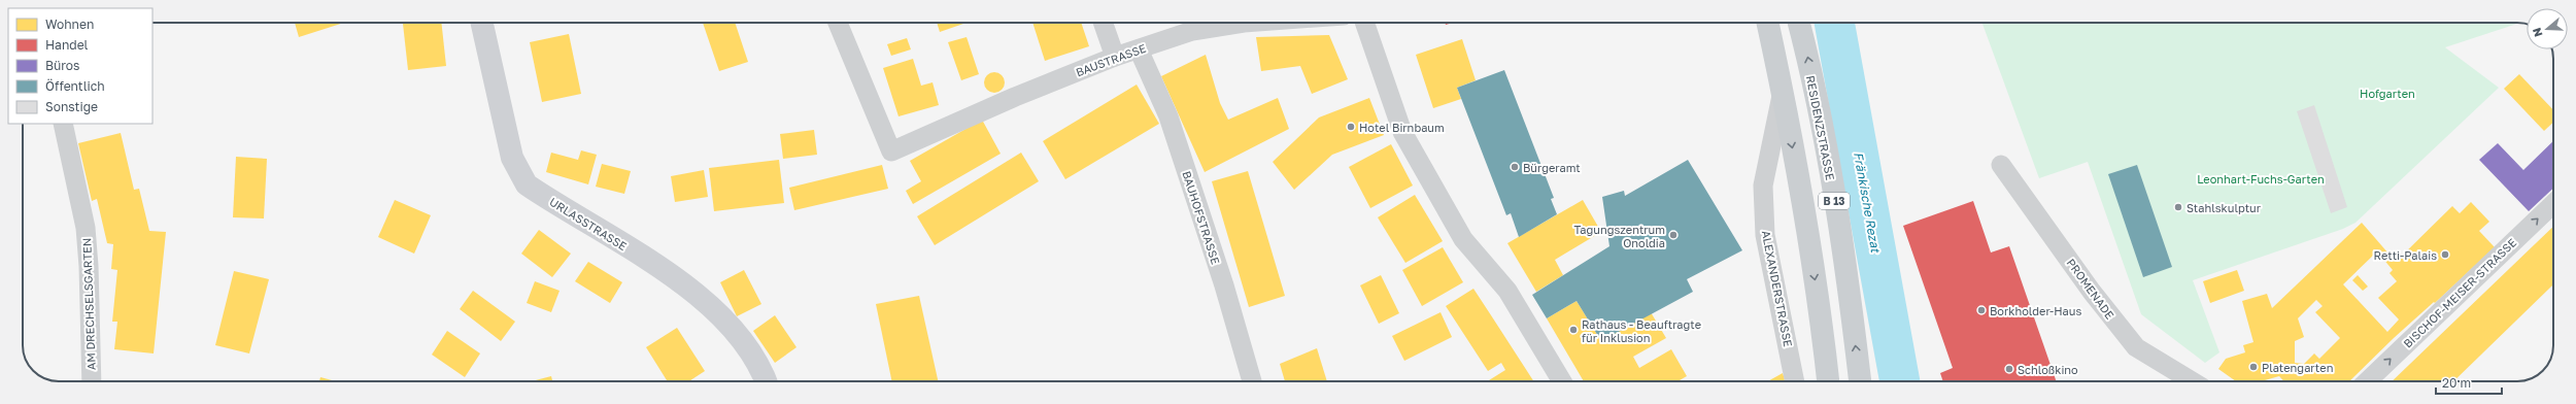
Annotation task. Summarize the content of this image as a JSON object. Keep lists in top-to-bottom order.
{
  "streets": {
    "main road": ["RESIDENZSTRASSE", "B 13"],
    "street": [
      "BAUSTRASSE",
      "BAUHOFSTRASSE",
      "URLASSTRASSE",
      "ALEXANDERSTRASSE",
      "PROMENADE",
      "BISCHOF-MEISER-STRASSE",
      "AM DRECHSELSGARTEN"
    ]
  },
  "crossings": [
    ["BAUSTRASSE", "BAUHOFSTRASSE"],
    ["B 13", "ALEXANDERSTRASSE"]
  ],
  "one_way": ["BISCHOF-MEISER-STRASSE"],
  "water": ["Fränkische Rezat"],
  "parks": ["Hofgarten", "Leonhart-Fuchs-Garten"],
  "places": [
    "Hotel Birnbaum",
    "Bürgeramt",
    "Stahlskulptur",
    "Tagungszentrum Onoldia",
    "Retti-Palais",
    "Borkholder-Haus",
    "Rathaus - Beauftragte für Inklusion",
    "Platengarten",
    "Schloßkino"
  ],
  "legend": [
    "Wohnen",
    "Handel",
    "Büros",
    "Öffentlich",
    "Sonstige"
  ],
  "scale_bar": "20 m",
  "north": "left"
}
